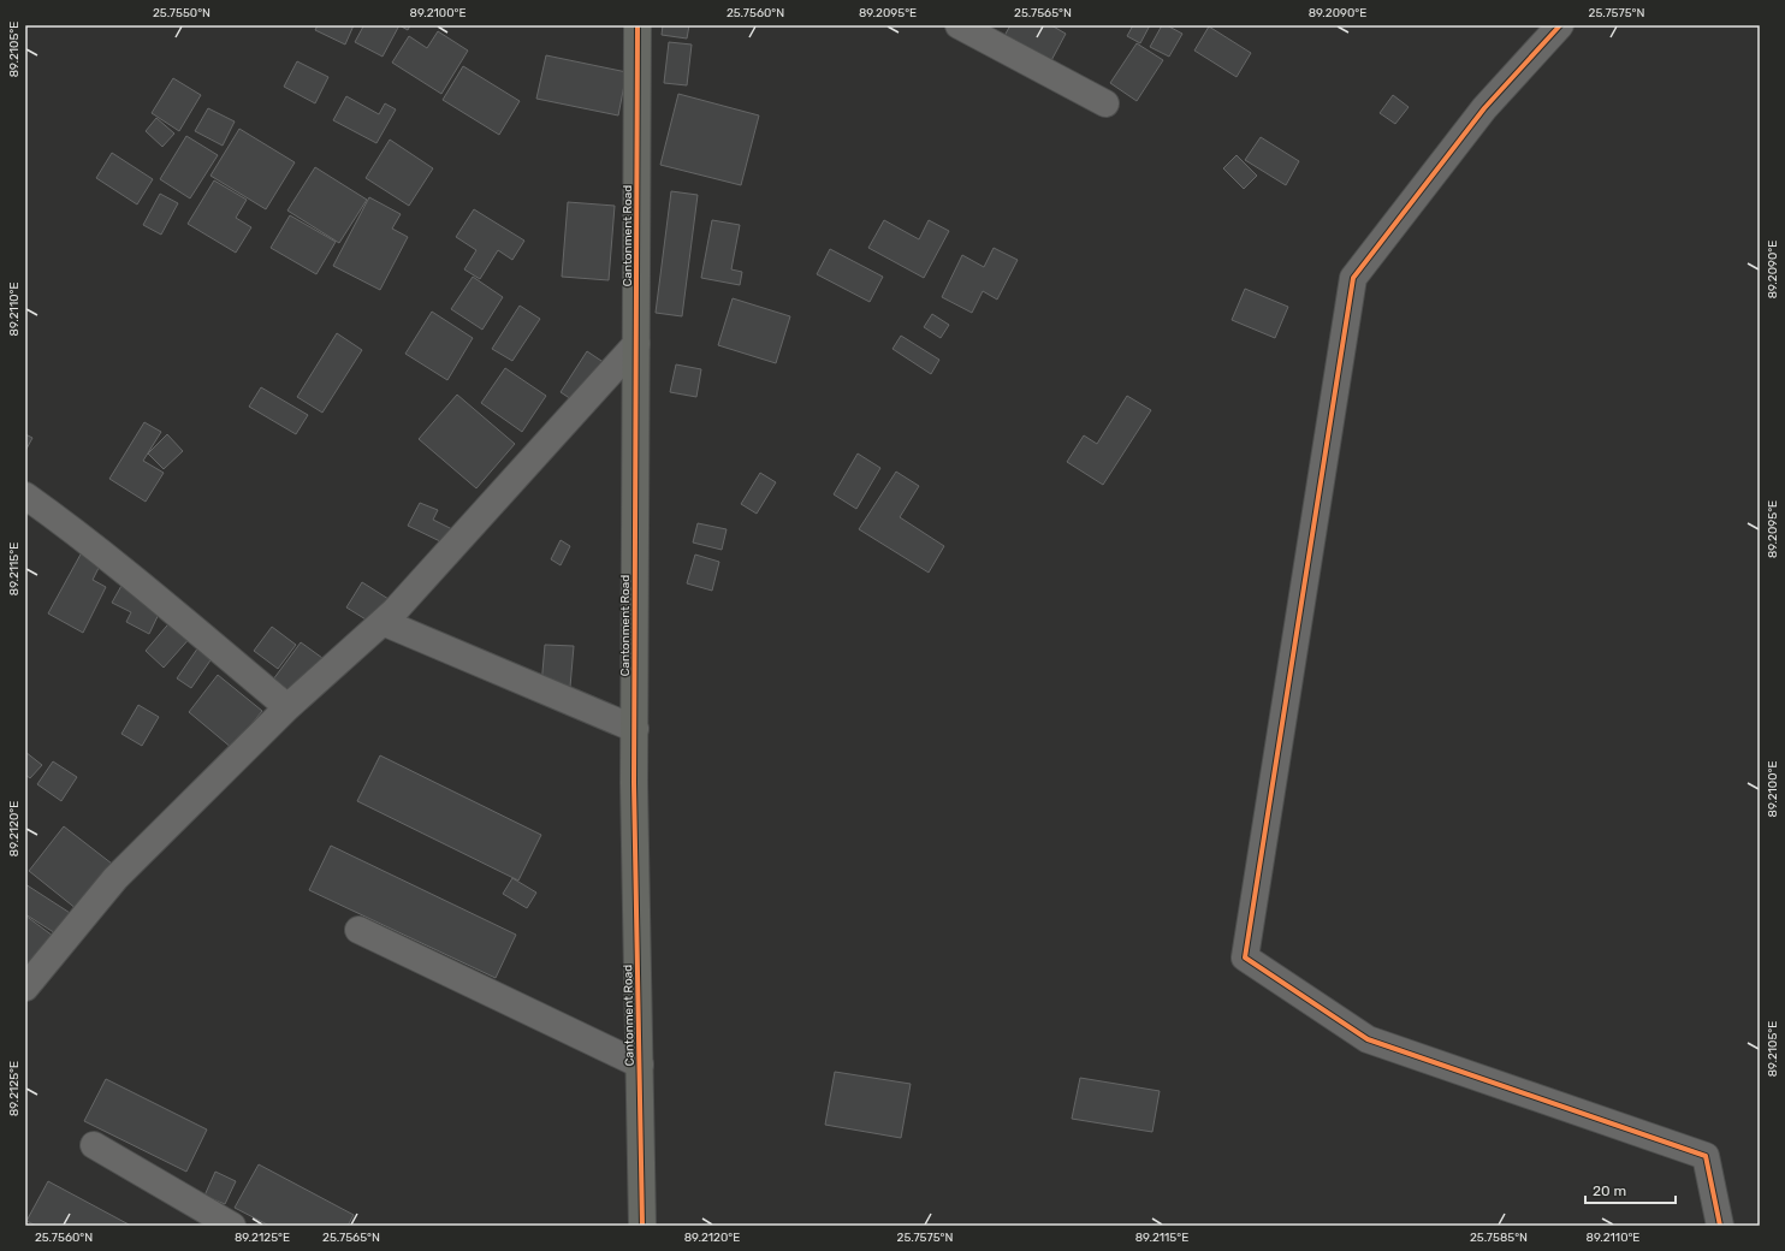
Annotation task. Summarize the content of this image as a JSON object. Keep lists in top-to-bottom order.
{
  "streets": {
    "street": ["Cantonment Road"]
  },
  "scale_bar": "20 m",
  "coordinates": [
    "25.7550°N",
    "89.2100°E",
    "25.7560°N",
    "89.2095°E",
    "25.7565°N",
    "89.2090°E",
    "25.7575°N",
    "89.2105°E",
    "89.2110°E",
    "89.2115°E",
    "89.2120°E",
    "89.2125°E",
    "25.7585°N"
  ]
}
